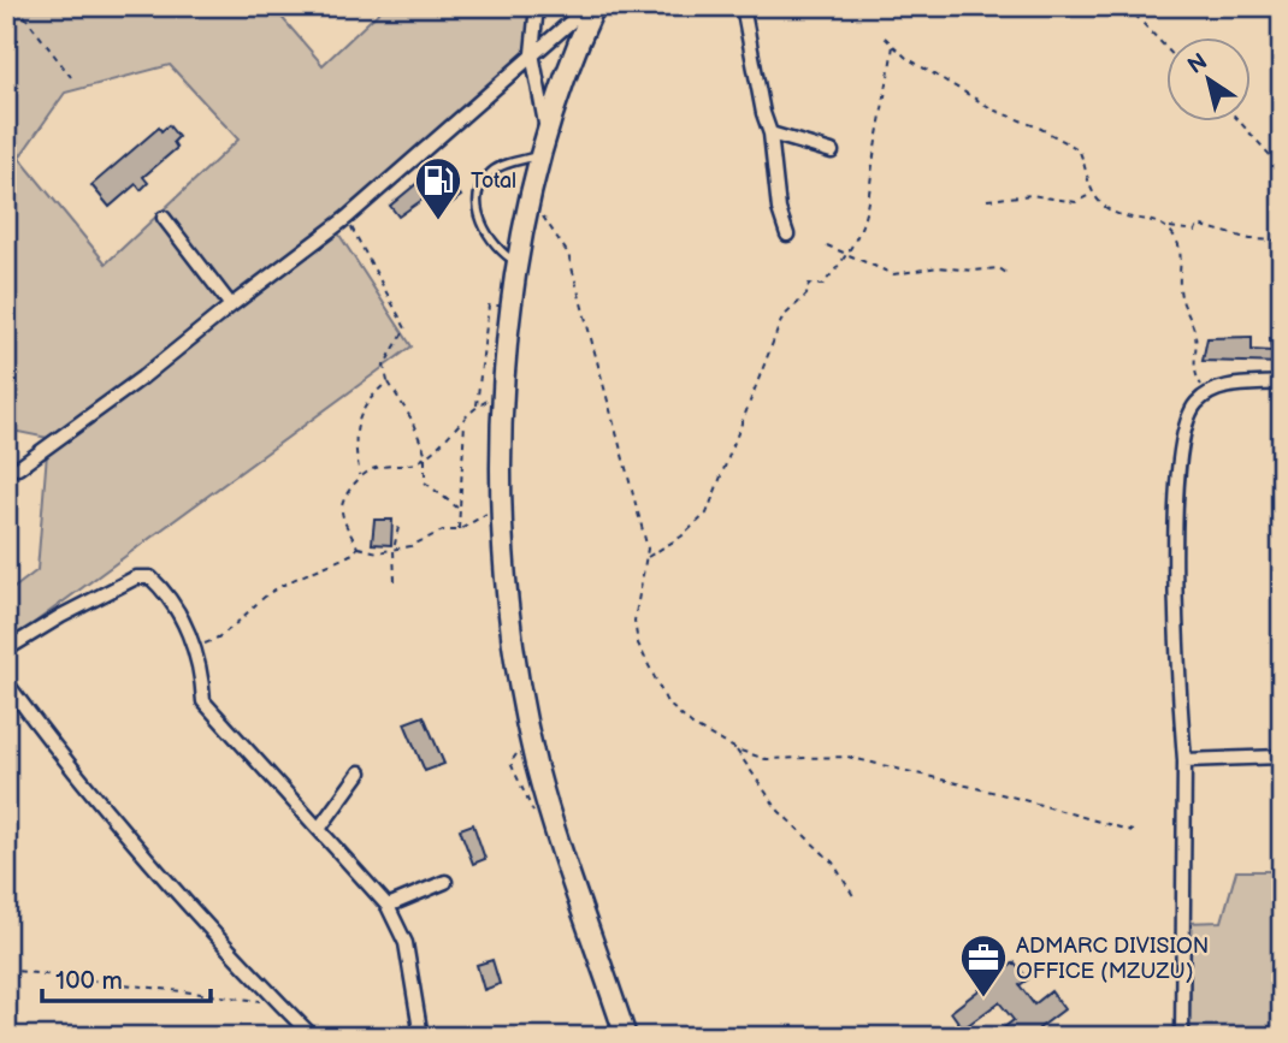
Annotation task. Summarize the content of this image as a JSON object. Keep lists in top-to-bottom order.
{
  "places": {
    "fuel station": ["Total"],
    "office": ["ADMARC DIVISION OFFICE (MZUZU)"]
  },
  "scale_bar": "100 m",
  "north": "top left"
}
